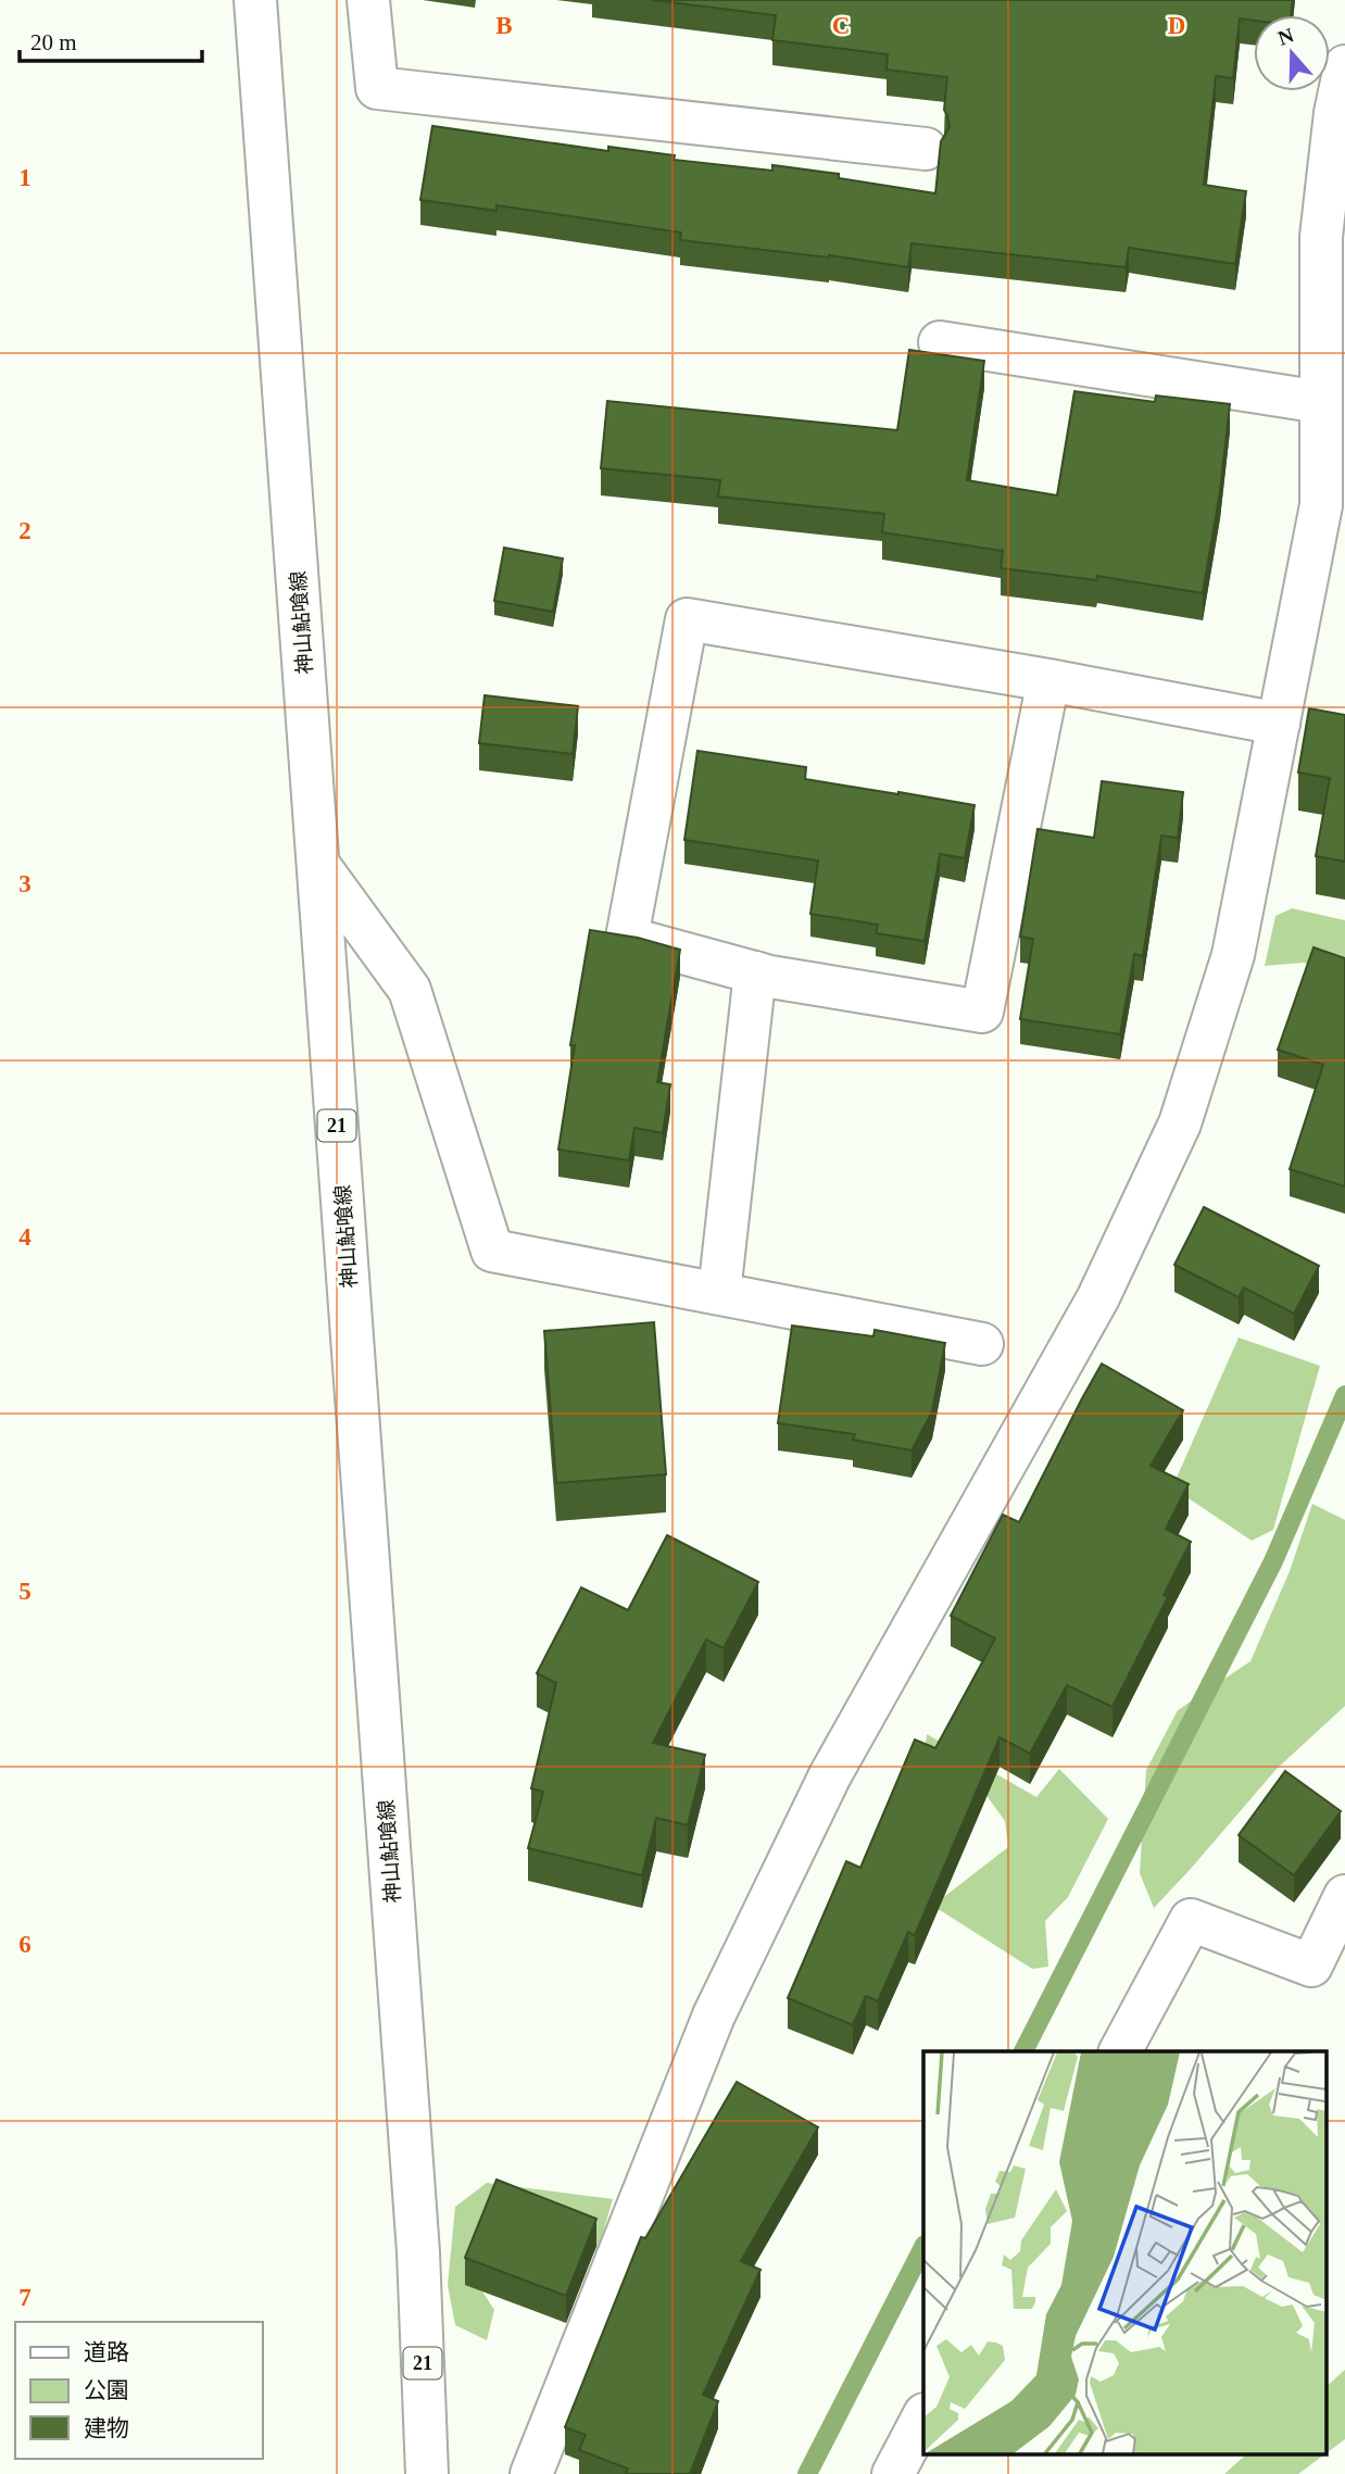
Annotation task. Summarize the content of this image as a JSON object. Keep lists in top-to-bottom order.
{
  "streets": {
    "street": ["神山鮎喰線", "21"]
  },
  "legend": ["道路", "公園", "建物"],
  "scale_bar": "20 m",
  "north": "top",
  "grid": {
    "columns": ["B", "C", "D"],
    "rows": [
      "1",
      "2",
      "3",
      "4",
      "5",
      "6",
      "7"
    ]
  }
}
